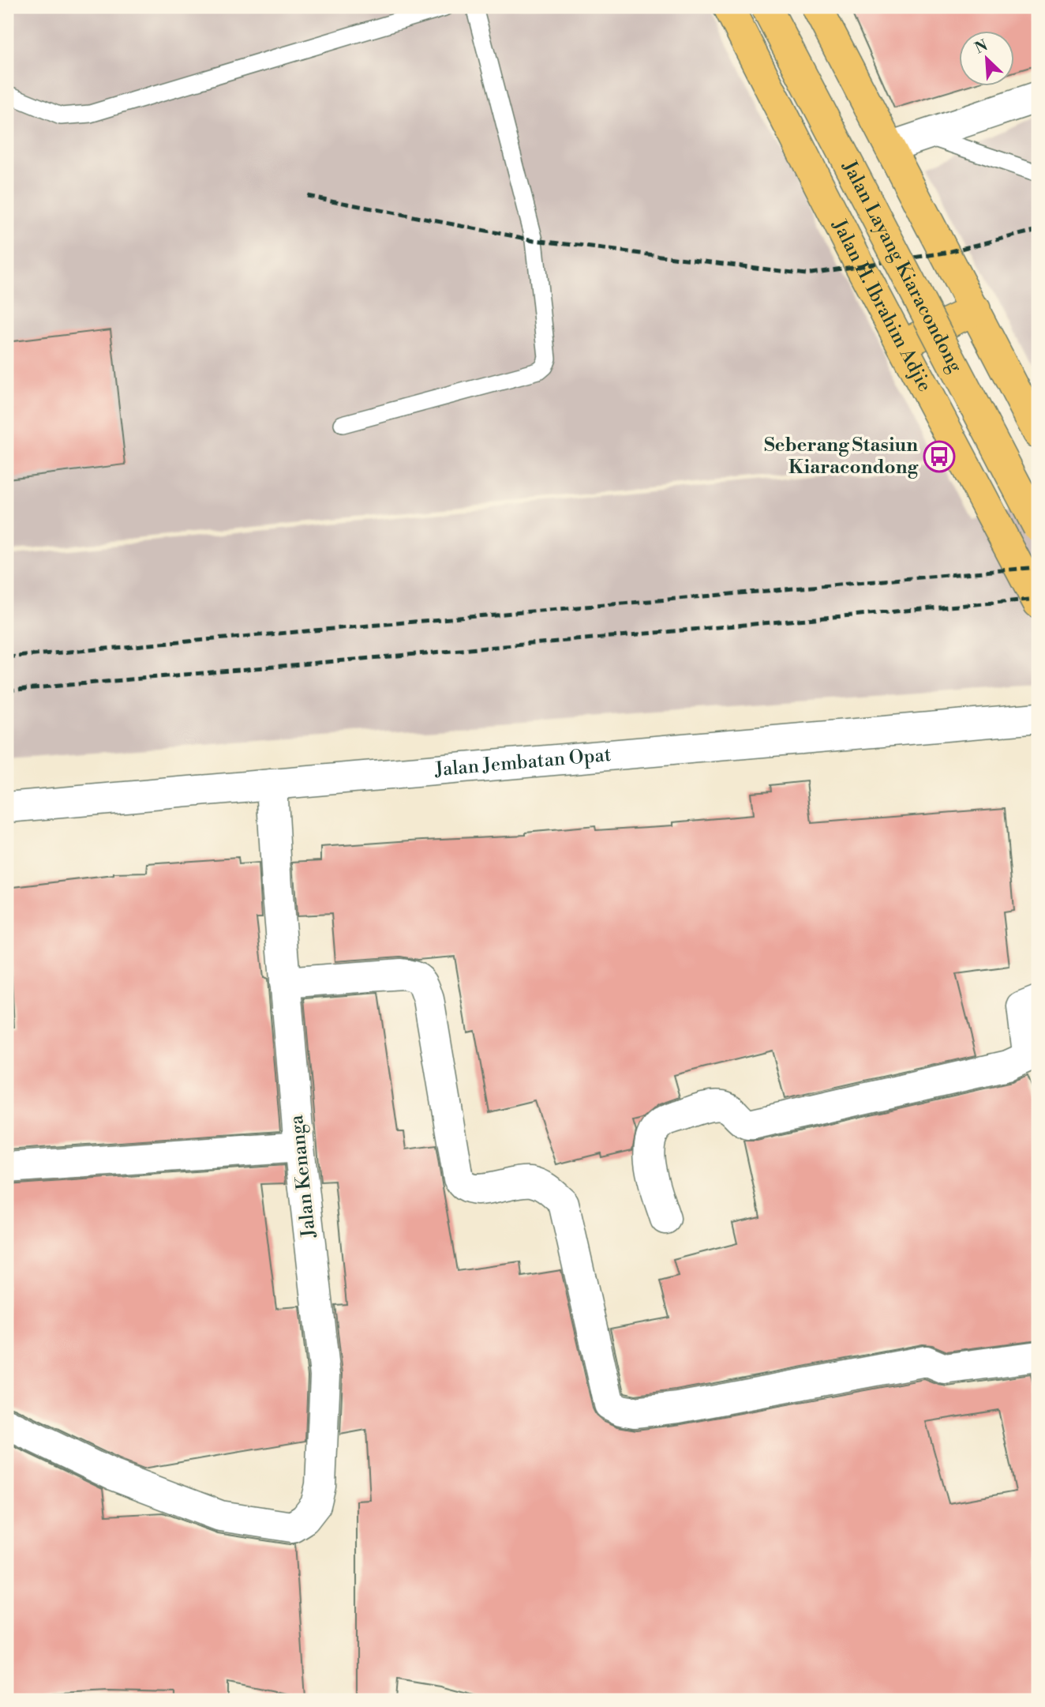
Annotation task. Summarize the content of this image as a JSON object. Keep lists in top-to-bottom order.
{
  "streets": {
    "main road": ["Jalan Layang Kiaracondong", "Jalan H. Ibrahim Adjie"],
    "street": ["Jalan Jembatan Opat", "Jalan Kenanga"]
  },
  "crossings": [
    ["Jalan Jembatan Opat", "Jalan Kenanga"]
  ],
  "places": {
    "bus stop": ["Seberang Stasiun Kiaracondong"]
  },
  "north": "top left"
}
